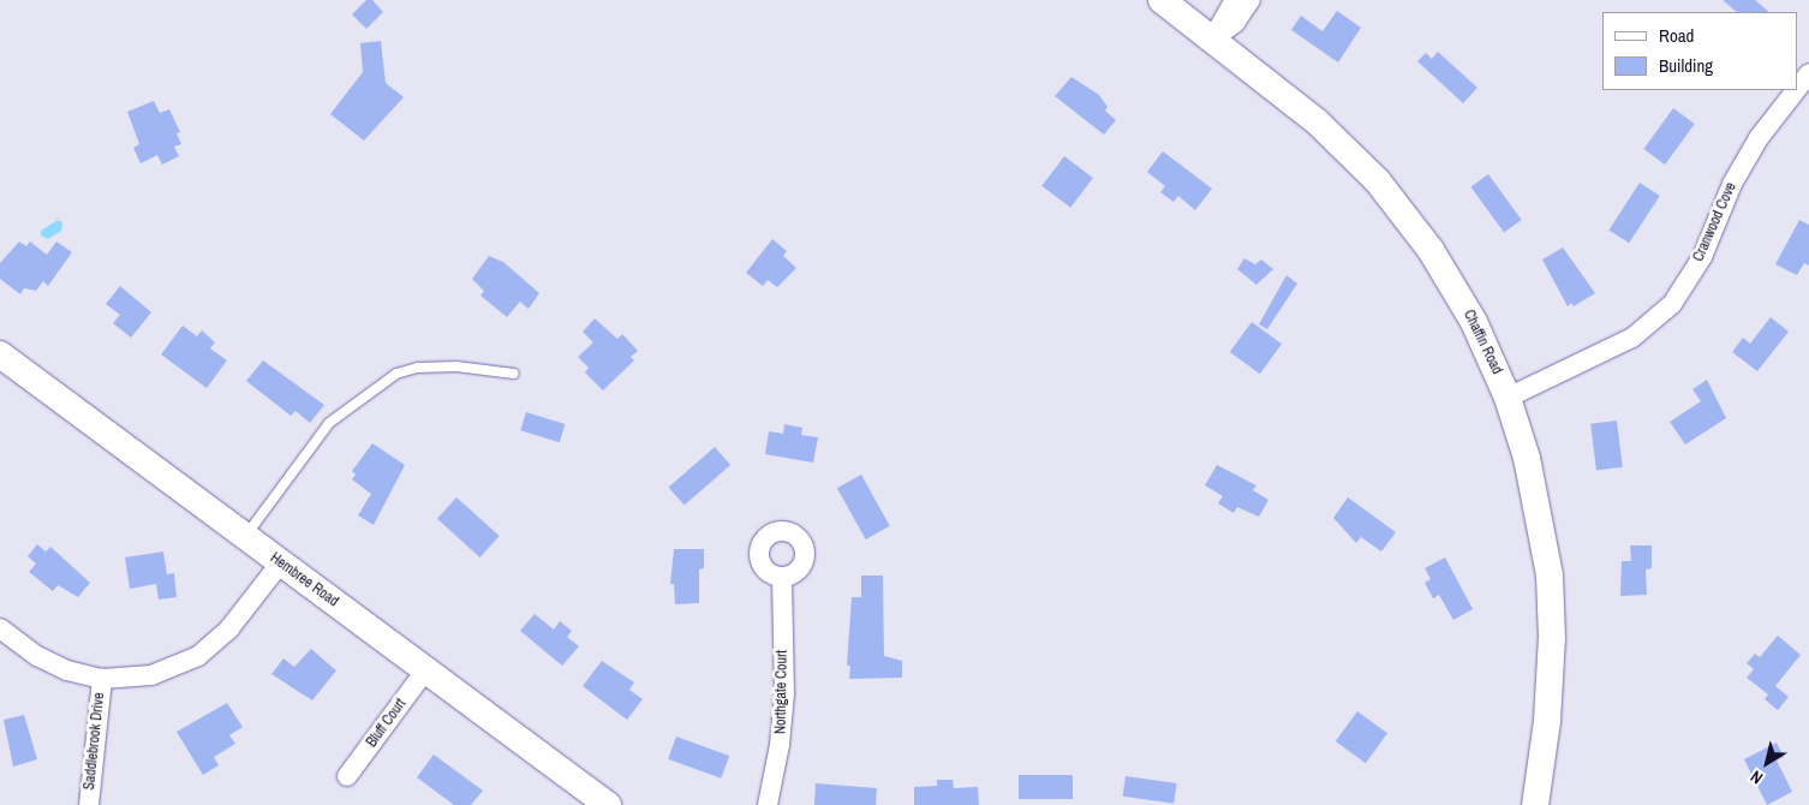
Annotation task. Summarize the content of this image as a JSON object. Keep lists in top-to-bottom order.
{
  "streets": {
    "street": [
      "Cranwood Cove",
      "Chaffin Road",
      "Hembree Road",
      "Northgate Court",
      "Bluff Court",
      "Saddlebrook Drive"
    ]
  },
  "crossings": [
    ["Cranwood Cove", "Chaffin Road"],
    ["Hembree Road", "Bluff Court"]
  ],
  "legend": ["Road", "Building"],
  "north": "bottom left"
}
